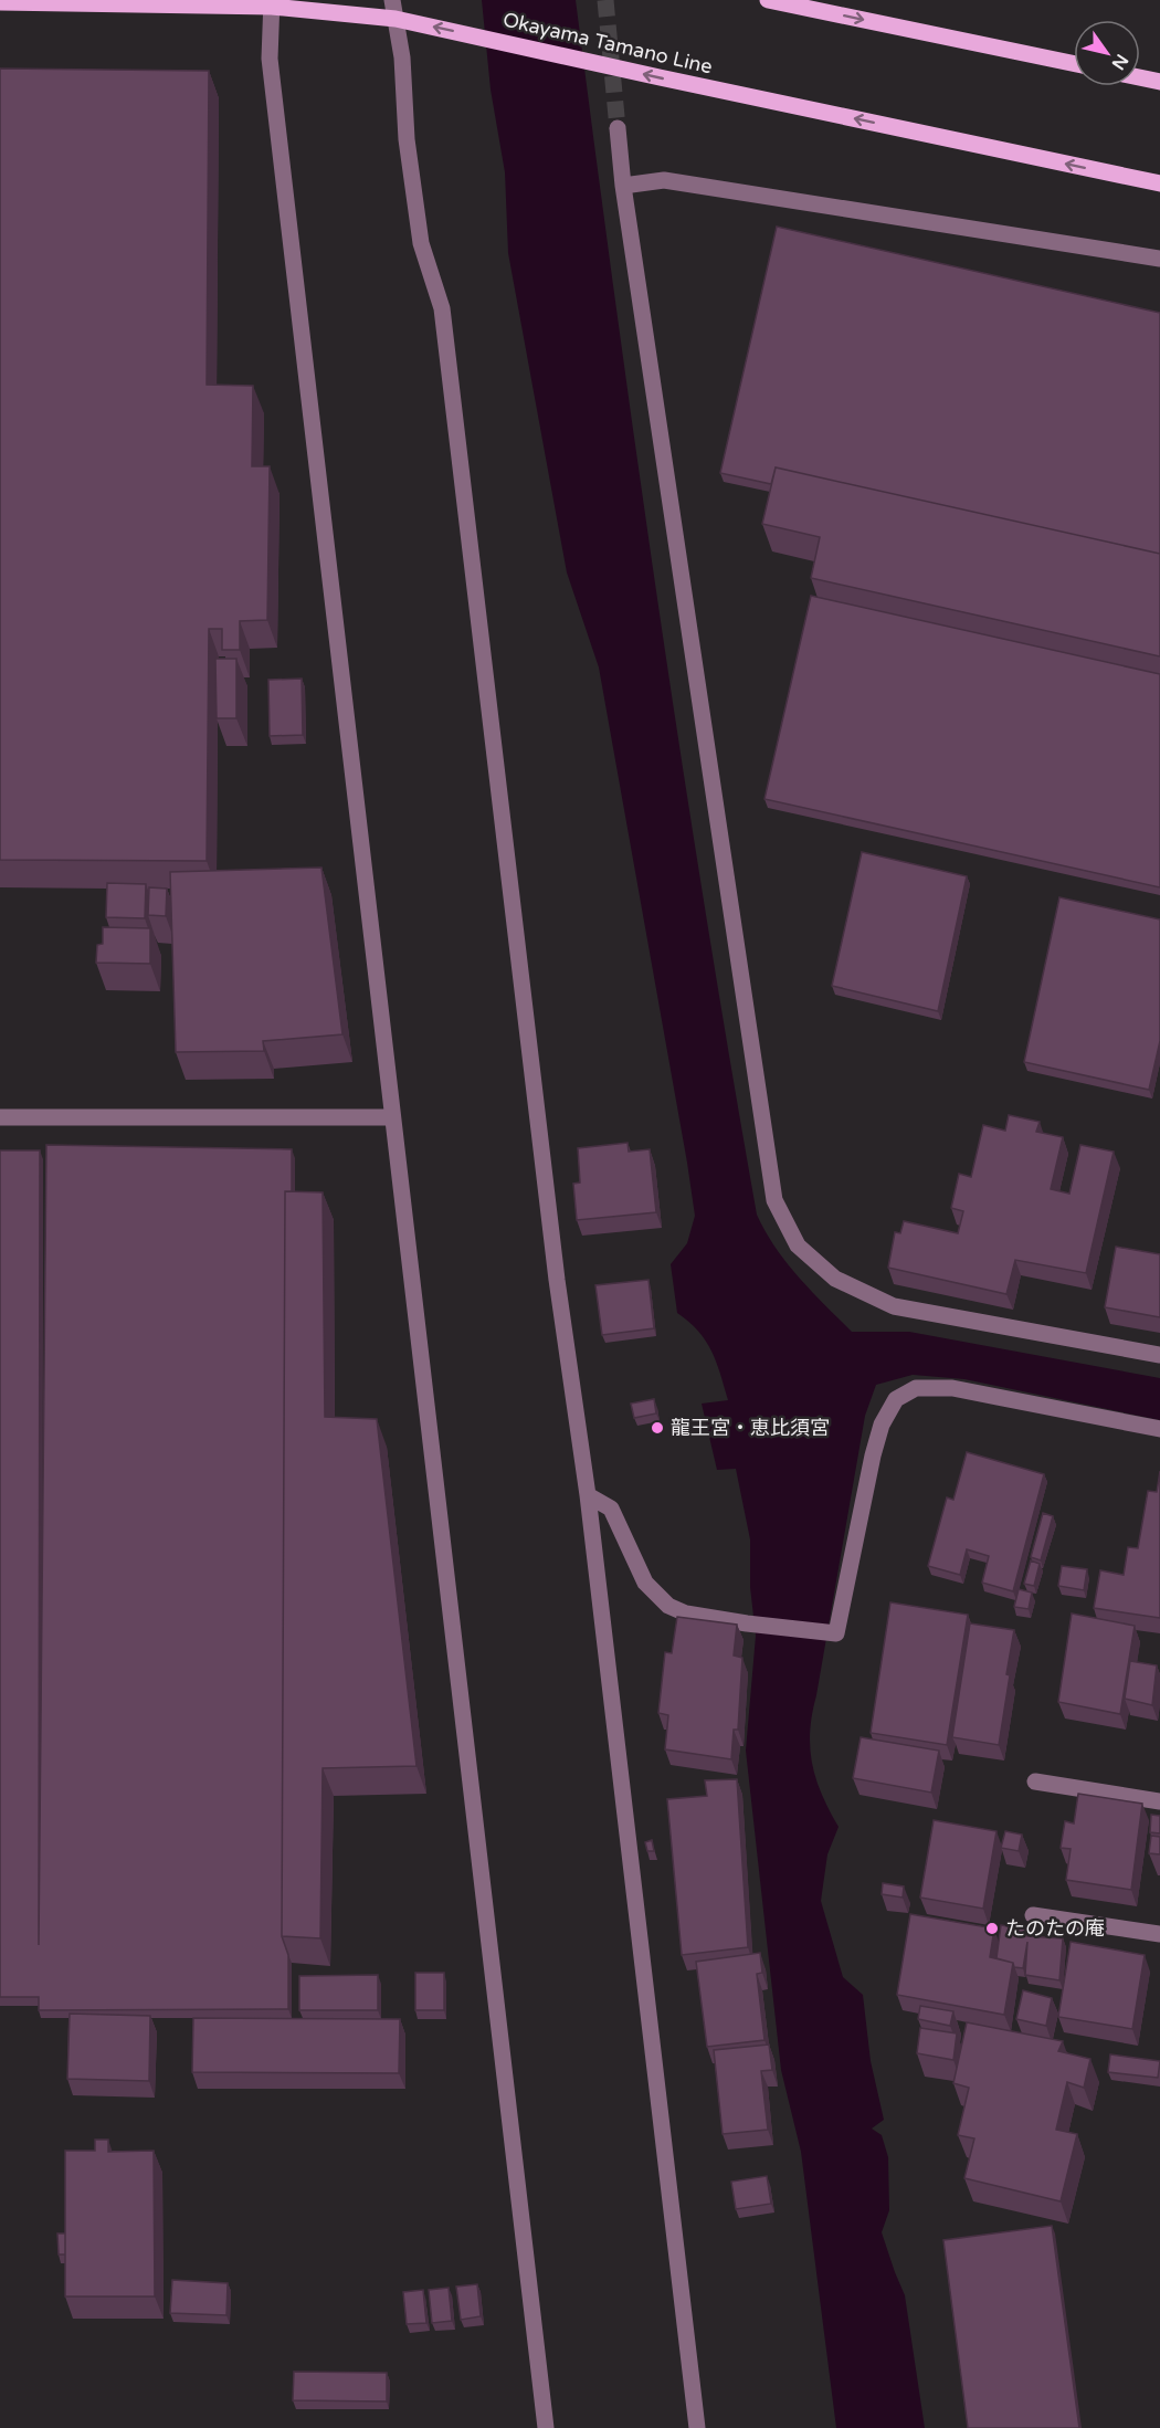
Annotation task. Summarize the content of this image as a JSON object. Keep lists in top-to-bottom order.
{
  "streets": {
    "main road": ["Okayama Tamano Line"]
  },
  "places": ["龍王宮・恵比須宮", "たのたの庵"],
  "north": "bottom right"
}
